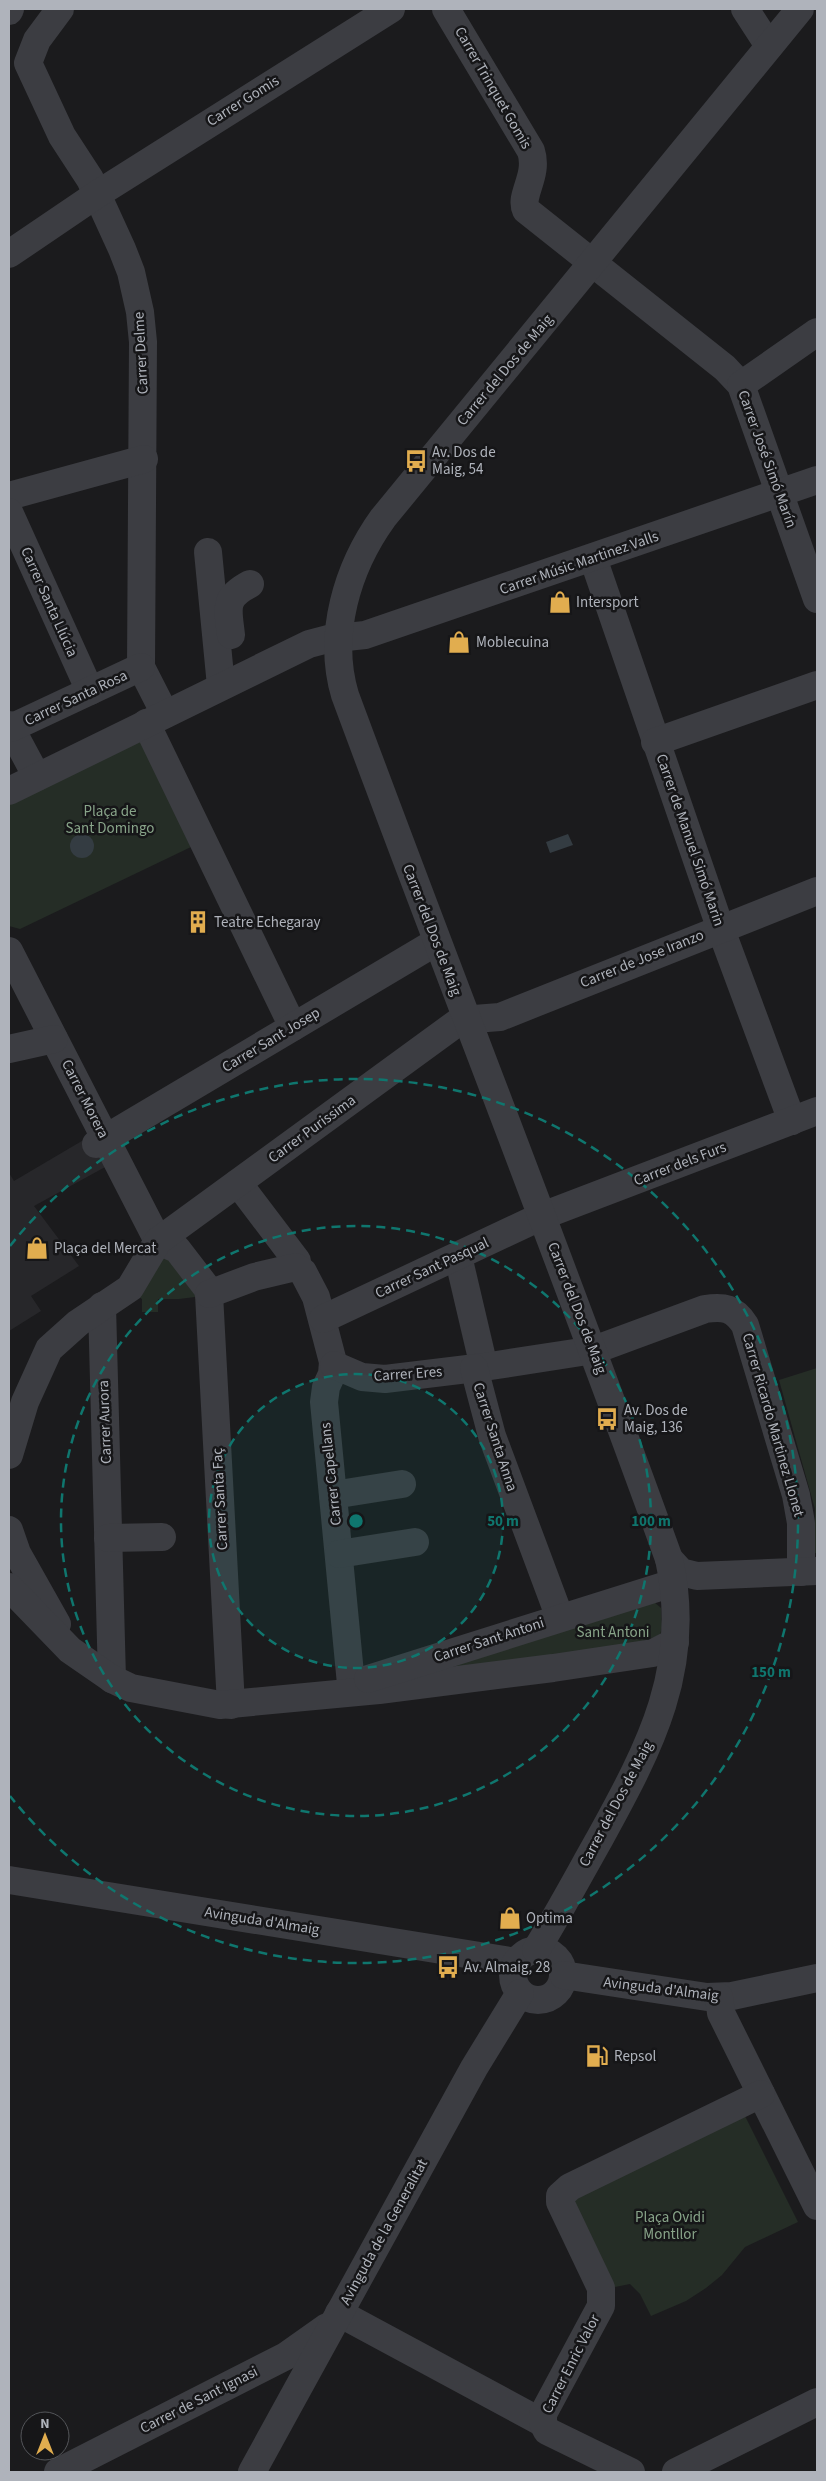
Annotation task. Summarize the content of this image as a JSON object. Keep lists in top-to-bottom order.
{
  "streets": {
    "street": [
      "Carrer Trinquet Gomis",
      "Carrer Gomis",
      "Carrer Delme",
      "Carrer del Dos de Maig",
      "Carrer José Simó Marín",
      "Carrer Músic Martinez Valls",
      "Carrer Santa Llúcia",
      "Carrer Santa Rosa",
      "Carrer de Manuel Simó Marin",
      "Carrer de Jose Iranzo",
      "Carrer Sant Josep",
      "Carrer Morera",
      "Carrer Purissima",
      "Carrer dels Furs",
      "Carrer Sant Pasqual",
      "Carrer Eres",
      "Carrer Aurora",
      "Carrer Ricardo Martinez Llonet",
      "Carrer Santa Anna",
      "Carrer Capellans",
      "Carrer Santa Faç",
      "Carrer Sant Antoni",
      "Avinguda d'Almaig",
      "Avinguda de la Generalitat",
      "Carrer Enric Valor",
      "Carrer de Sant Ignasi"
    ]
  },
  "crossings": [
    ["Carrer Trinquet Gomis", "Carrer José Simó Marín"],
    ["Carrer Gomis", "Carrer Delme"],
    ["Carrer Delme", "Carrer Músic Martinez Valls"],
    ["Carrer Delme", "Carrer Santa Rosa"],
    ["Carrer del Dos de Maig", "Carrer José Simó Marín"],
    ["Carrer del Dos de Maig", "Carrer Músic Martinez Valls"],
    ["Carrer del Dos de Maig", "Carrer de Jose Iranzo"],
    ["Carrer del Dos de Maig", "Carrer Sant Josep"],
    ["Carrer del Dos de Maig", "Carrer Purissima"],
    ["Carrer del Dos de Maig", "Carrer dels Furs"],
    ["Carrer del Dos de Maig", "Carrer Sant Pasqual"],
    ["Carrer del Dos de Maig", "Carrer Eres"],
    ["Carrer del Dos de Maig", "Carrer Ricardo Martinez Llonet"],
    ["Carrer del Dos de Maig", "Carrer Sant Antoni"],
    ["Carrer del Dos de Maig", "Avinguda d'Almaig"],
    ["Carrer del Dos de Maig", "Avinguda de la Generalitat"],
    ["Carrer José Simó Marín", "Carrer Músic Martinez Valls"],
    ["Carrer Músic Martinez Valls", "Carrer de Manuel Simó Marin"],
    ["Carrer Santa Llúcia", "Carrer Santa Rosa"],
    ["Carrer de Manuel Simó Marin", "Carrer de Jose Iranzo"],
    ["Carrer de Manuel Simó Marin", "Carrer dels Furs"],
    ["Carrer de Jose Iranzo", "Carrer Purissima"],
    ["Carrer Sant Josep", "Carrer Morera"],
    ["Carrer Morera", "Carrer Purissima"],
    ["Carrer dels Furs", "Carrer Sant Pasqual"],
    ["Carrer Eres", "Carrer Ricardo Martinez Llonet"],
    ["Carrer Eres", "Carrer Santa Anna"],
    ["Carrer Eres", "Carrer Capellans"],
    ["Carrer Aurora", "Carrer Sant Antoni"],
    ["Carrer Ricardo Martinez Llonet", "Carrer Sant Antoni"],
    ["Carrer Santa Anna", "Carrer Sant Antoni"],
    ["Carrer Capellans", "Carrer Sant Antoni"],
    ["Carrer Santa Faç", "Carrer Sant Antoni"],
    ["Avinguda d'Almaig", "Avinguda de la Generalitat"],
    ["Avinguda de la Generalitat", "Carrer de Sant Ignasi"]
  ],
  "parks": ["Plaça de Sant Domingo", "Sant Antoni", "Plaça Ovidi Montllor"],
  "places": {
    "bus stop": ["Av. Dos de Maig, 54", "Av. Dos de Maig, 136", "Av. Almaig, 28"],
    "shop": [
      "Intersport",
      "Moblecuina",
      "Plaça del Mercat",
      "Optima"
    ],
    "building": ["Teatre Echegaray"],
    "fuel station": ["Repsol"]
  },
  "north": "top",
  "rings": ["50 m", "100 m", "150 m"]
}
